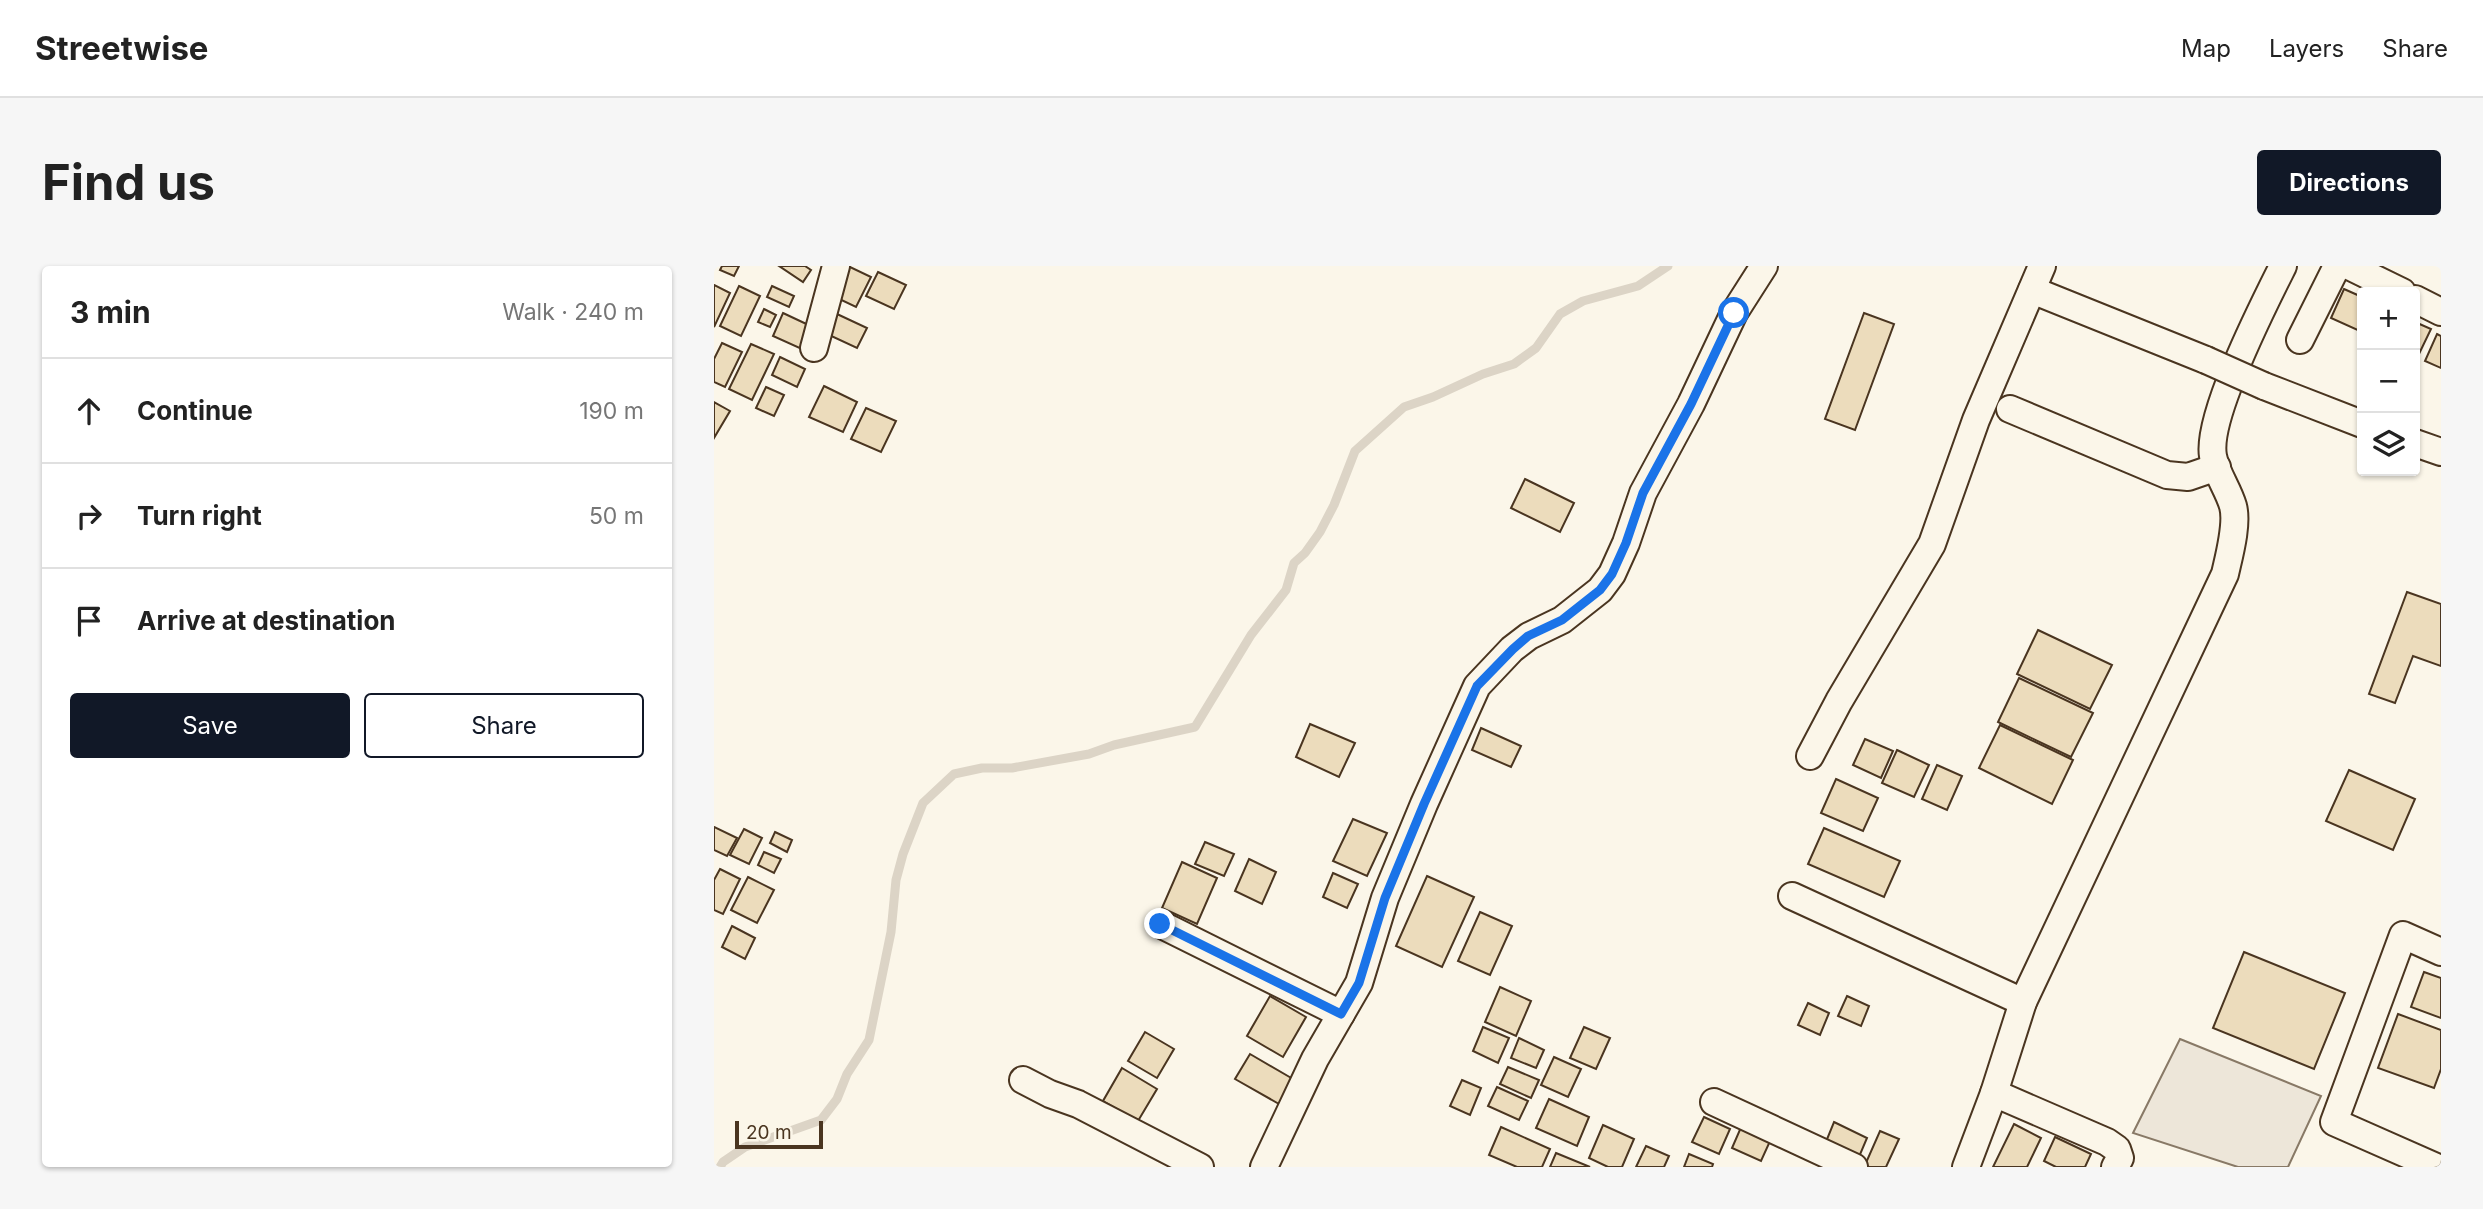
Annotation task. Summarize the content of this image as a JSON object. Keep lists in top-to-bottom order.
{
  "scale_bar": "20 m",
  "page": {
    "header": "Streetwise",
    "nav": ["Map", "Layers", "Share"],
    "buttons": [
      "Directions",
      ["Save", "Share"]
    ],
    "title": "Find us",
    "heading": ["3 min", "Walk · 240 m"],
    "map_buttons": ["+", "−"],
    "list": [
      ["Continue", "190 m"],
      ["Turn right", "50 m"],
      "Arrive at destination"
    ],
    "scale": "20 m"
  }
}
